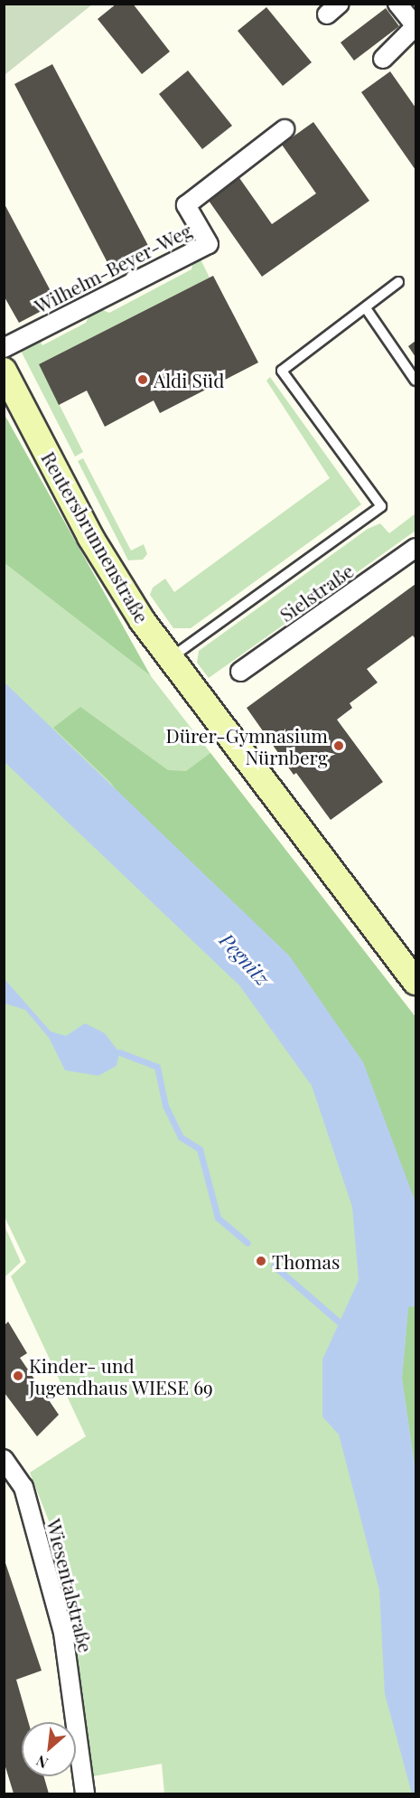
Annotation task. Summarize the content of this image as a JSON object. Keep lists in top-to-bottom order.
{
  "streets": {
    "street": [
      "Wilhelm-Beyer-Weg",
      "Reutersbrunnenstraße",
      "Sielstraße",
      "Wiesentalstraße"
    ]
  },
  "water": ["Pegnitz"],
  "places": [
    "Aldi Süd",
    "Dürer-Gymnasium Nürnberg",
    "Thomas",
    "Kinder- und Jugendhaus WIESE 69"
  ],
  "north": "bottom left"
}
